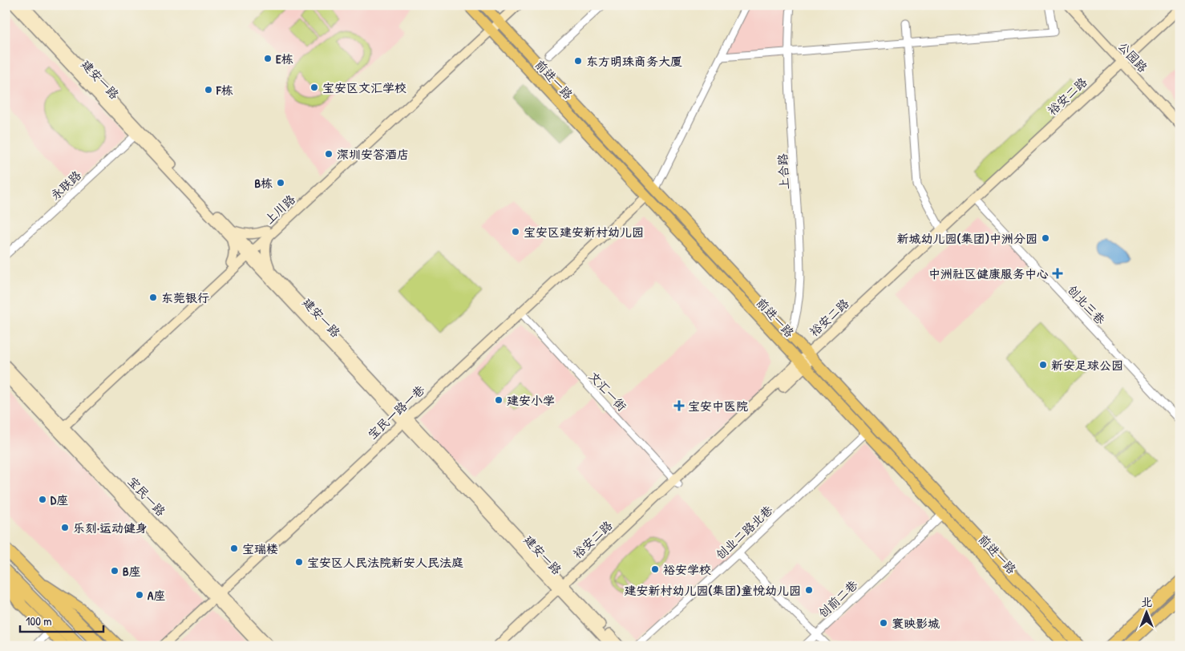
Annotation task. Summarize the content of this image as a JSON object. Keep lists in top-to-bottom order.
{
  "streets": {
    "main road": [
      "公园路",
      "建安一路",
      "前进一路",
      "裕安二路",
      "上川路",
      "宝民一路一巷",
      "宝民一路"
    ],
    "street": [
      "上合路",
      "永联路",
      "创北三巷",
      "文汇一街",
      "创业二路北巷",
      "创前二巷"
    ]
  },
  "crossings": [
    ["公园路", "裕安二路"],
    ["建安一路", "裕安二路"],
    ["建安一路", "永联路"],
    ["建安一路", "上川路"],
    ["建安一路", "宝民一路一巷"],
    ["前进一路", "裕安二路"],
    ["前进一路", "上合路"],
    ["前进一路", "上川路"],
    ["前进一路", "宝民一路一巷"],
    ["前进一路", "创业二路北巷"],
    ["前进一路", "创前二巷"],
    ["裕安二路", "创北三巷"],
    ["裕安二路", "文汇一街"],
    ["上川路", "宝民一路"],
    ["文汇一街", "宝民一路一巷"],
    ["宝民一路一巷", "宝民一路"]
  ],
  "places": {
    "other": [
      "E栋",
      "东方明珠商务大厦",
      "宝安区文汇学校",
      "F栋",
      "深圳安答酒店",
      "B栋",
      "宝安区建安新村幼儿园",
      "新城幼儿园(集团)中洲分园",
      "东莞银行",
      "新安足球公园",
      "建安小学",
      "D座",
      "乐刻·运动健身",
      "宝瑞楼",
      "宝安区人民法院新安人民法庭",
      "裕安学校",
      "B座",
      "建安新村幼儿园(集团)童悦幼儿园",
      "A座",
      "寰映影城"
    ],
    "health": ["中洲社区健康服务中心", "宝安中医院"]
  },
  "scale_bar": "100 m",
  "north": "top"
}
